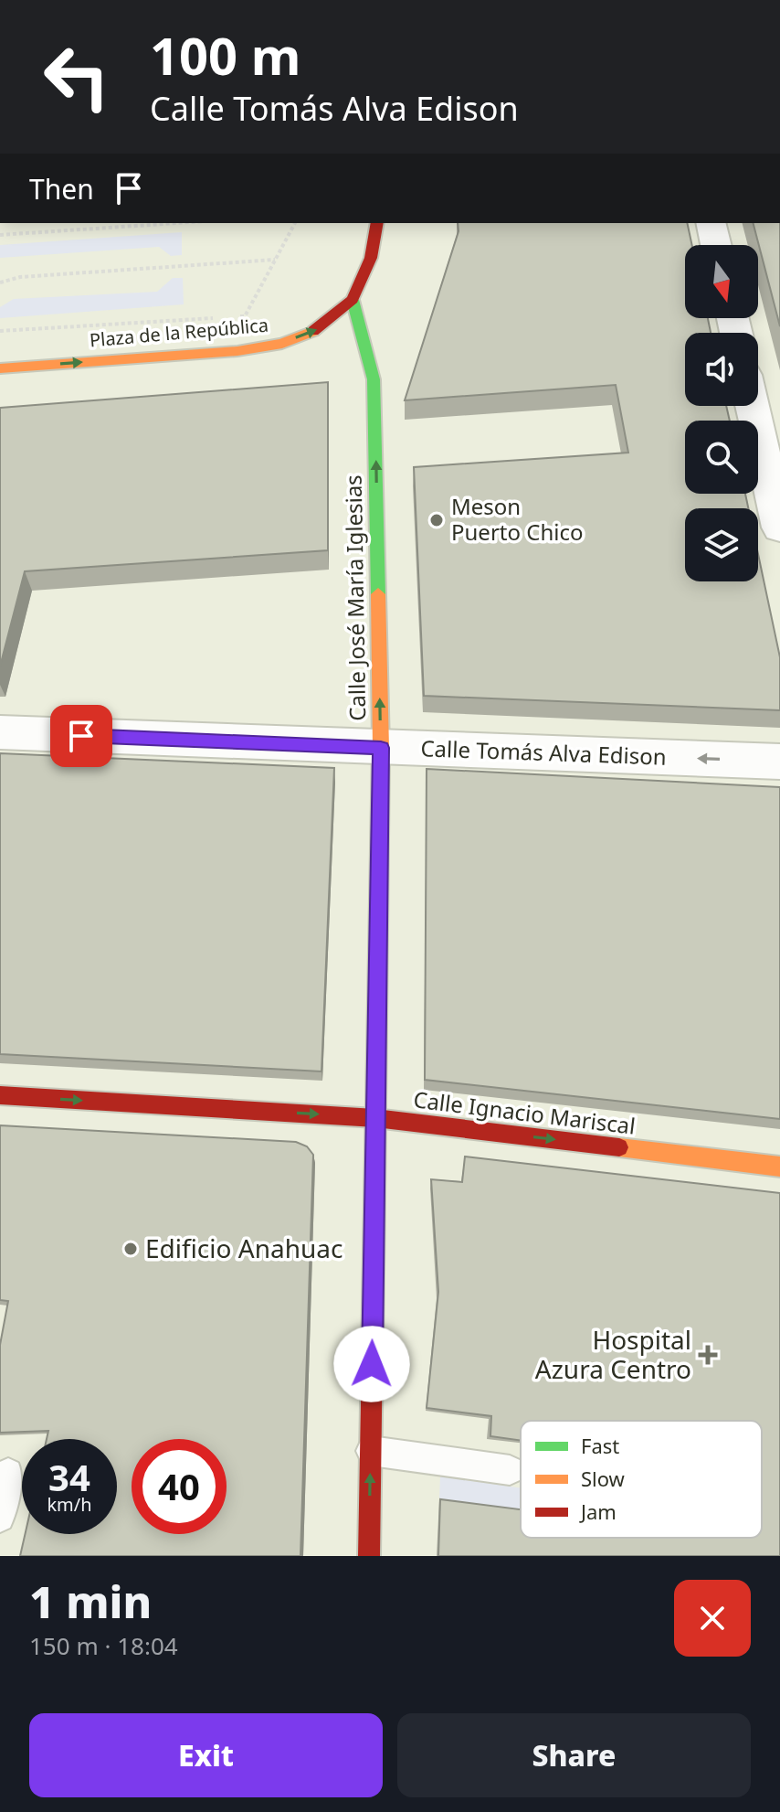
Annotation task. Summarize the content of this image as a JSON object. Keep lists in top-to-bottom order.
{
  "streets": {
    "street": [
      "Plaza de la República",
      "Calle José María Iglesias",
      "Calle Tomás Alva Edison",
      "Calle Ignacio Mariscal"
    ]
  },
  "crossings": [
    ["Plaza de la República", "Calle José María Iglesias"],
    ["Calle José María Iglesias", "Calle Tomás Alva Edison"],
    ["Calle José María Iglesias", "Calle Ignacio Mariscal"]
  ],
  "one_way": [
    "Plaza de la República",
    "Calle José María Iglesias",
    "Calle Tomás Alva Edison",
    "Calle Ignacio Mariscal"
  ],
  "places": {
    "other": ["Meson Puerto Chico", "Edificio Anahuac"],
    "health": ["Hospital Azura Centro"]
  },
  "legend": ["Fast", "Slow", "Jam"],
  "north": "bottom",
  "page": {
    "turn": ["100 m", "Calle Tomás Alva Edison"],
    "then": "Then",
    "speed": "34 km/h",
    "limit": "40",
    "heading": ["1 min", "150 m · 18:04"],
    "buttons": ["Exit", "Share"]
  }
}
